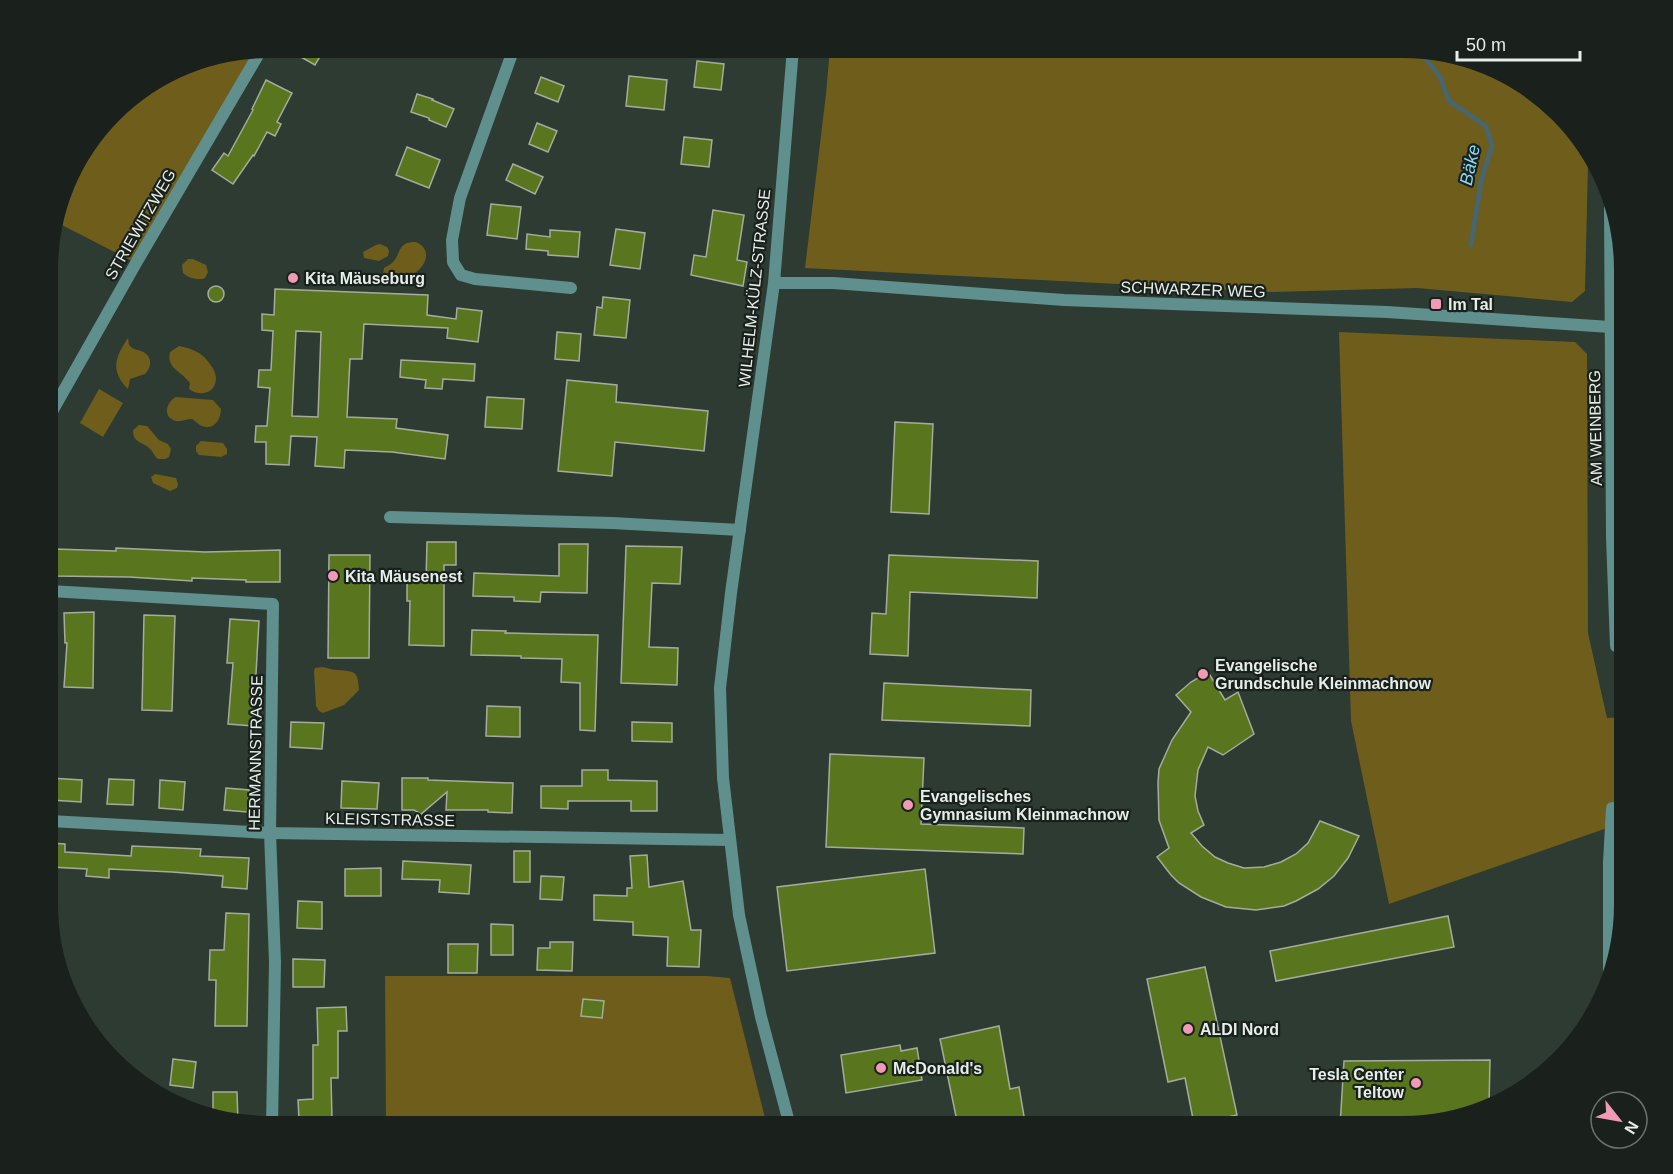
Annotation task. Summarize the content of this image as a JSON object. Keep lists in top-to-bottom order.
{
  "streets": {
    "street": [
      "STRIEWITZWEG",
      "WILHELM-KÜLZ-STRASSE",
      "SCHWARZER WEG",
      "AM WEINBERG",
      "HERMANNSTRASSE",
      "KLEISTSTRASSE"
    ]
  },
  "crossings": [
    ["WILHELM-KÜLZ-STRASSE", "SCHWARZER WEG"],
    ["WILHELM-KÜLZ-STRASSE", "KLEISTSTRASSE"],
    ["SCHWARZER WEG", "AM WEINBERG"],
    ["HERMANNSTRASSE", "KLEISTSTRASSE"]
  ],
  "water": ["Bäke"],
  "places": {
    "other": [
      "Kita Mäuseburg",
      "Kita Mäusenest",
      "Evangelische Grundschule Kleinmachnow",
      "Evangelisches Gymnasium Kleinmachnow",
      "ALDI Nord",
      "McDonald's",
      "Tesla Center Teltow"
    ],
    "transit": ["Im Tal"]
  },
  "scale_bar": "50 m",
  "north": "bottom right"
}
